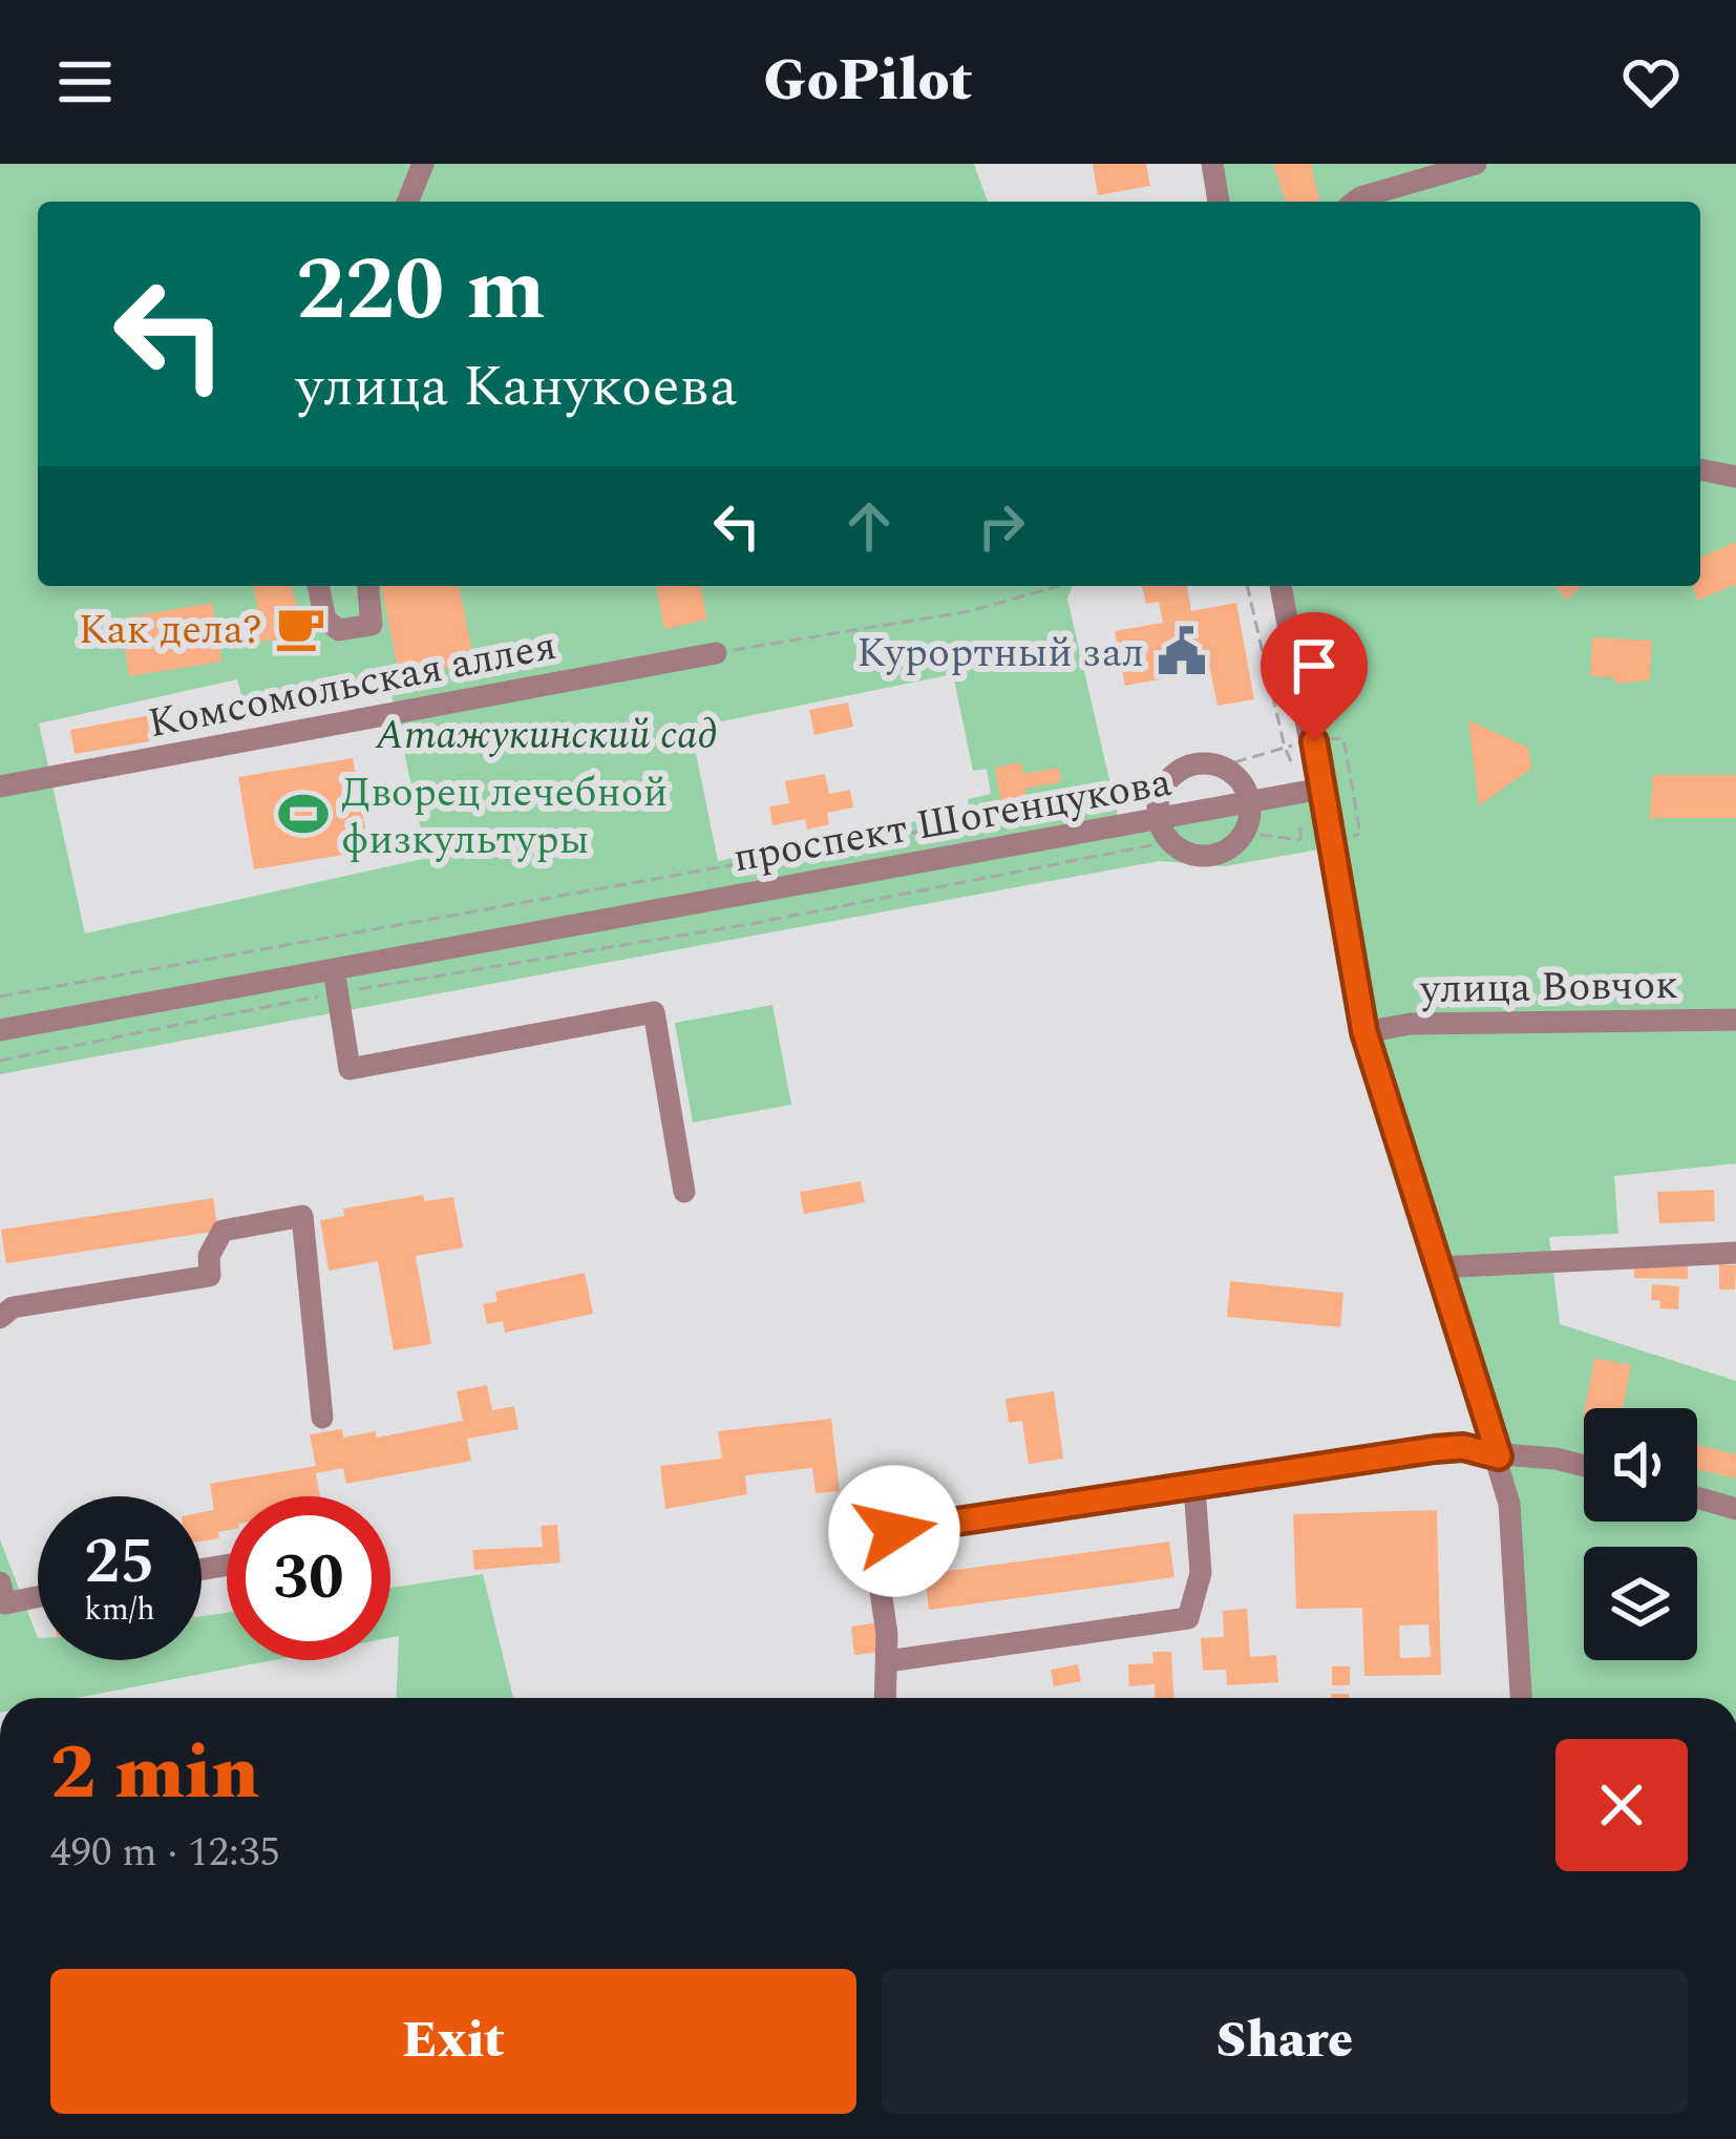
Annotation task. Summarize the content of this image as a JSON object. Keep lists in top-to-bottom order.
{
  "streets": {
    "street": ["Комсомольская аллея", "проспект Шогенцукова", "улица Вовчок"]
  },
  "parks": ["Атажукинский сад"],
  "places": {
    "cafe": ["Как дела?"],
    "public building": ["Курортный зал"],
    "sports": ["Дворец лечебной физкультуры"]
  },
  "page": {
    "header": "GoPilot",
    "turn": ["220 m", "улица Канукоева"],
    "speed": "25 km/h",
    "limit": "30",
    "heading": ["2 min", "490 m · 12:35"],
    "buttons": ["Exit", "Share"]
  }
}
